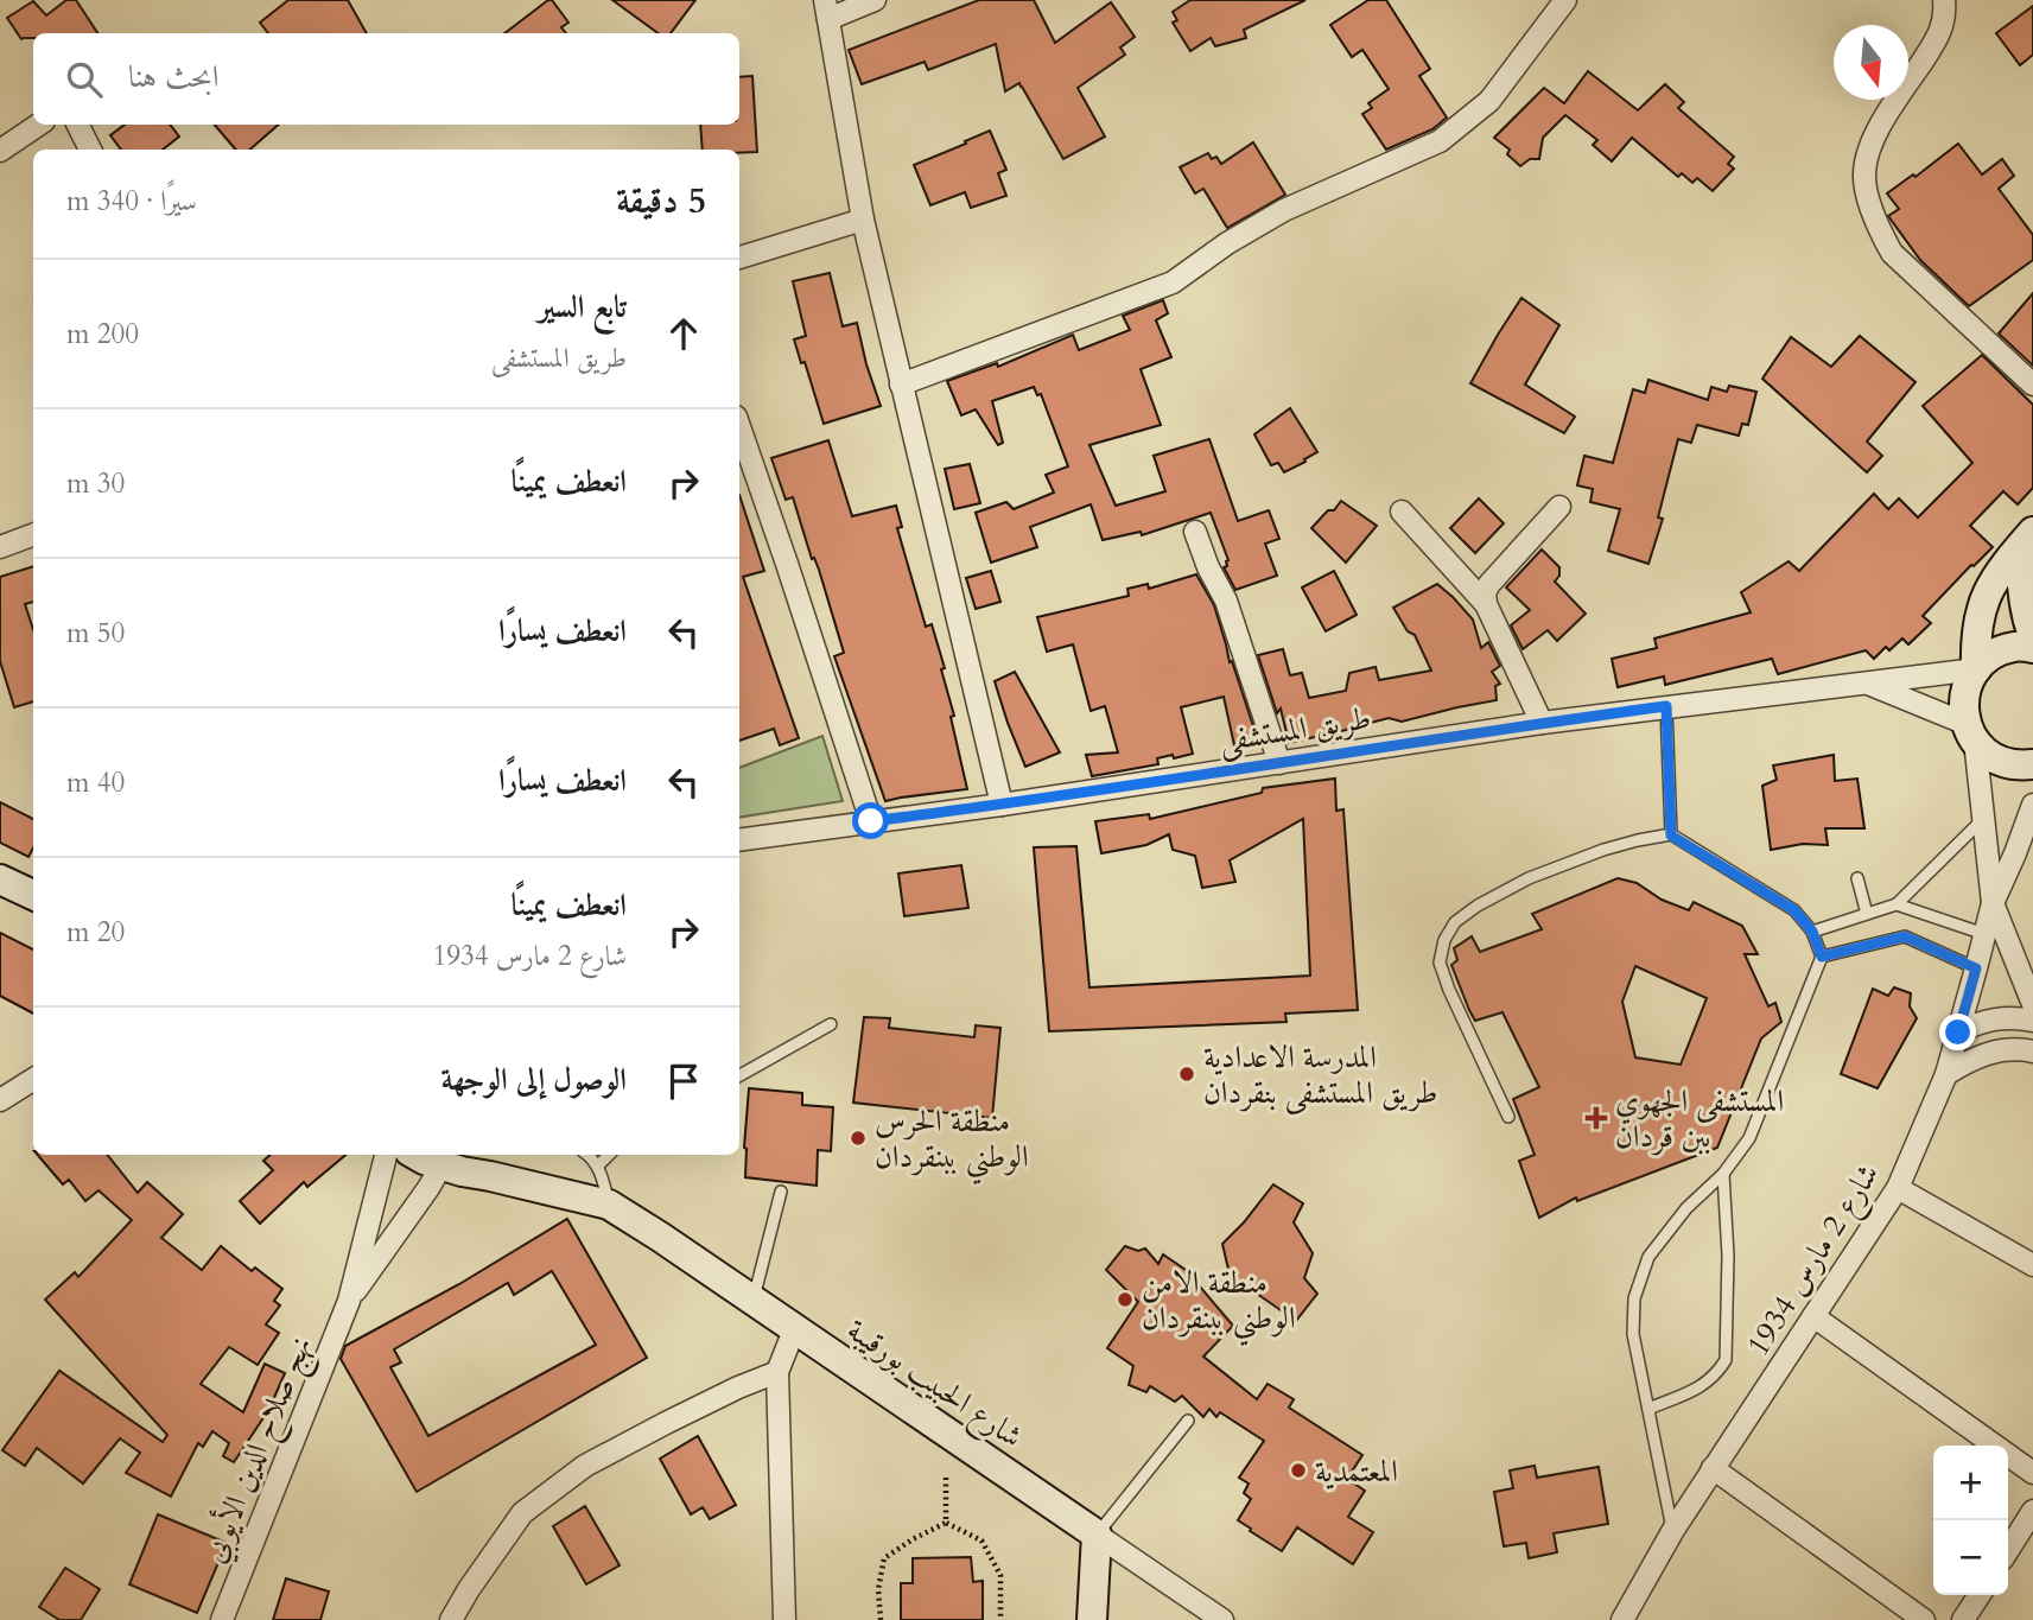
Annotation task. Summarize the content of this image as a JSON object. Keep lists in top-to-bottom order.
{
  "streets": {
    "main road": ["شارع الحبيب بورقيبة"],
    "street": ["طريق المستشفى", "شارع 2 مارس 1934", "نهج صلاح الدين الأيوبي"]
  },
  "places": {
    "other": [
      "المدرسة الاعدادية طريق المستشفى بنقردان",
      "منطقة الحرس الوطني ببنقردان",
      "منطقة الامن الوطني ببنقردان",
      "المعتمدية"
    ],
    "health": ["المستشفى الجهوي ببن قردان"]
  },
  "north": "bottom",
  "page": {
    "search": "ابحث هنا",
    "heading": ["5 دقيقة", "سيرًا · 340 m"],
    "list": [
      ["تابع السير", "طريق المستشفى", "200 m"],
      ["انعطف يمينًا", "30 m"],
      ["انعطف يسارًا", "50 m"],
      ["انعطف يسارًا", "40 m"],
      ["انعطف يمينًا", "شارع 2 مارس 1934", "20 m"],
      "الوصول إلى الوجهة"
    ],
    "map_buttons": ["+", "−"]
  }
}
